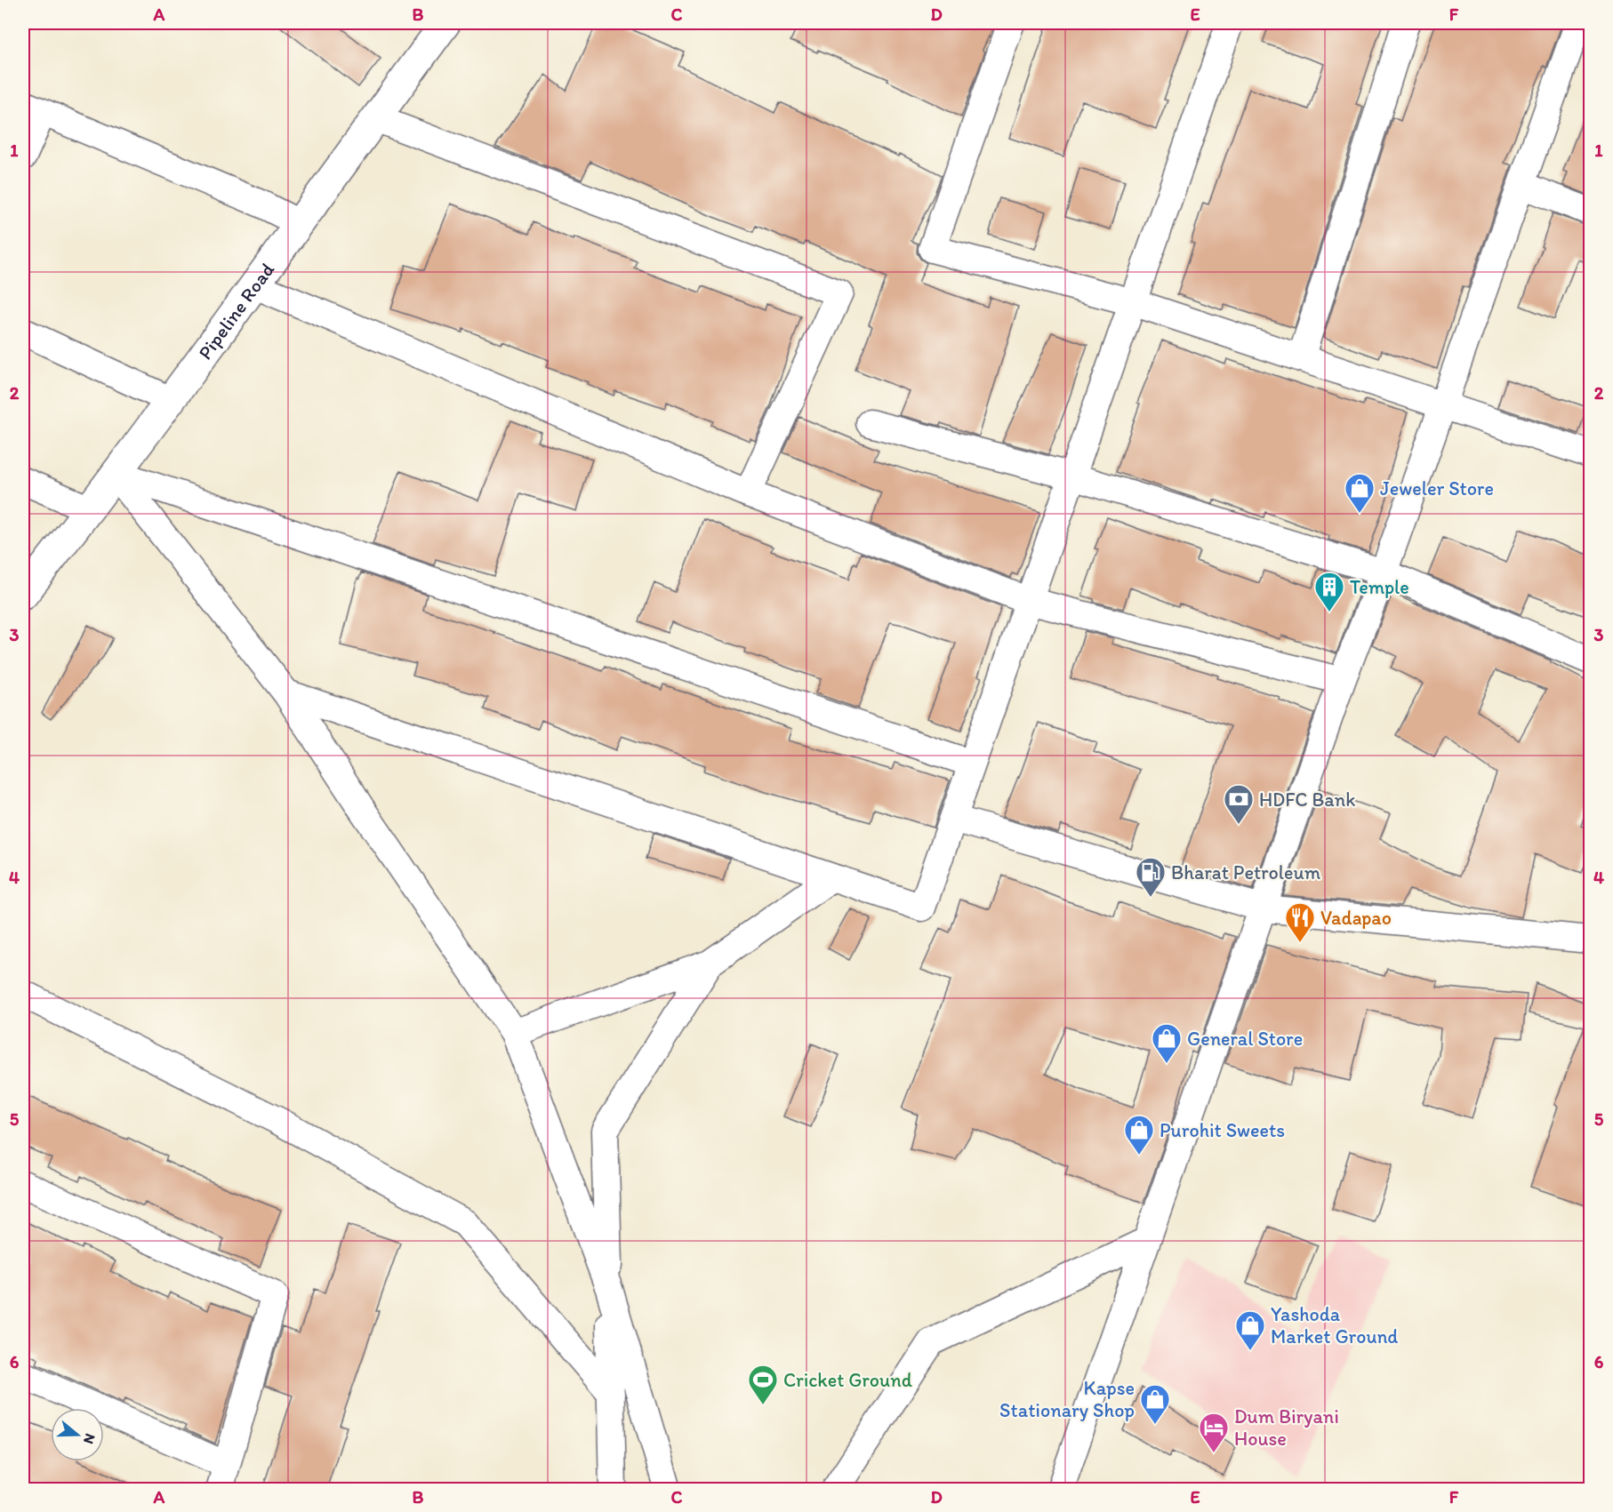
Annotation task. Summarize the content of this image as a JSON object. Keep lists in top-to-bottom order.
{
  "streets": {
    "main road": ["Pipeline Road"]
  },
  "places": {
    "shop": [
      "Jeweler Store",
      "General Store",
      "Purohit Sweets",
      "Yashoda Market Ground",
      "Kapse Stationary Shop"
    ],
    "building": ["Temple"],
    "bank": ["HDFC Bank"],
    "fuel station": ["Bharat Petroleum"],
    "restaurant": ["Vadapao"],
    "sports": ["Cricket Ground"],
    "hotel": ["Dum Biryani House"]
  },
  "north": "right",
  "grid": {
    "columns": [
      "A",
      "B",
      "C",
      "D",
      "E",
      "F"
    ],
    "rows": [
      "1",
      "2",
      "3",
      "4",
      "5",
      "6"
    ]
  }
}
